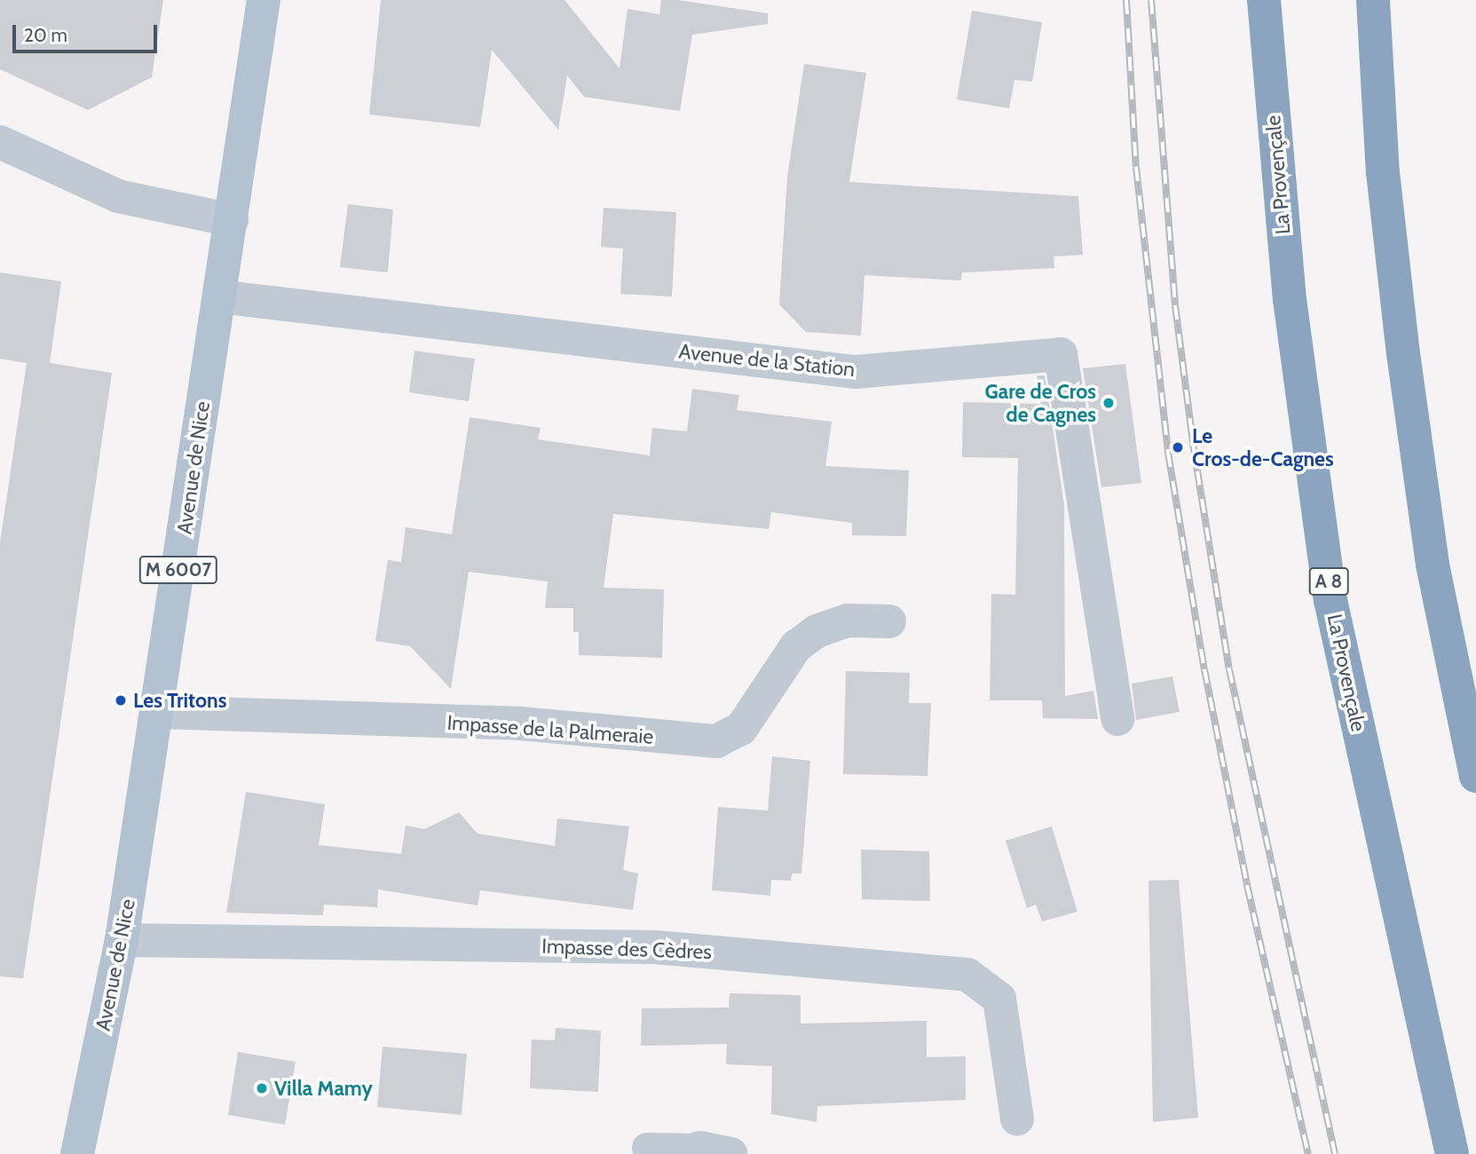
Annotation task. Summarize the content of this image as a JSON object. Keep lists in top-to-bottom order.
{
  "streets": {
    "highway": ["La Provençale", "A 8"],
    "main road": ["Avenue de Nice", "M 6007"],
    "street": ["Avenue de la Station", "Impasse de la Palmeraie", "Impasse des Cèdres"]
  },
  "crossings": [
    ["Avenue de la Station", "Avenue de Nice"],
    ["Avenue de Nice", "Impasse de la Palmeraie"],
    ["Avenue de Nice", "Impasse des Cèdres"]
  ],
  "places": [
    "Gare de Cros de Cagnes",
    "Le Cros-de-Cagnes",
    "Les Tritons",
    "Villa Mamy"
  ],
  "scale_bar": "20 m"
}
